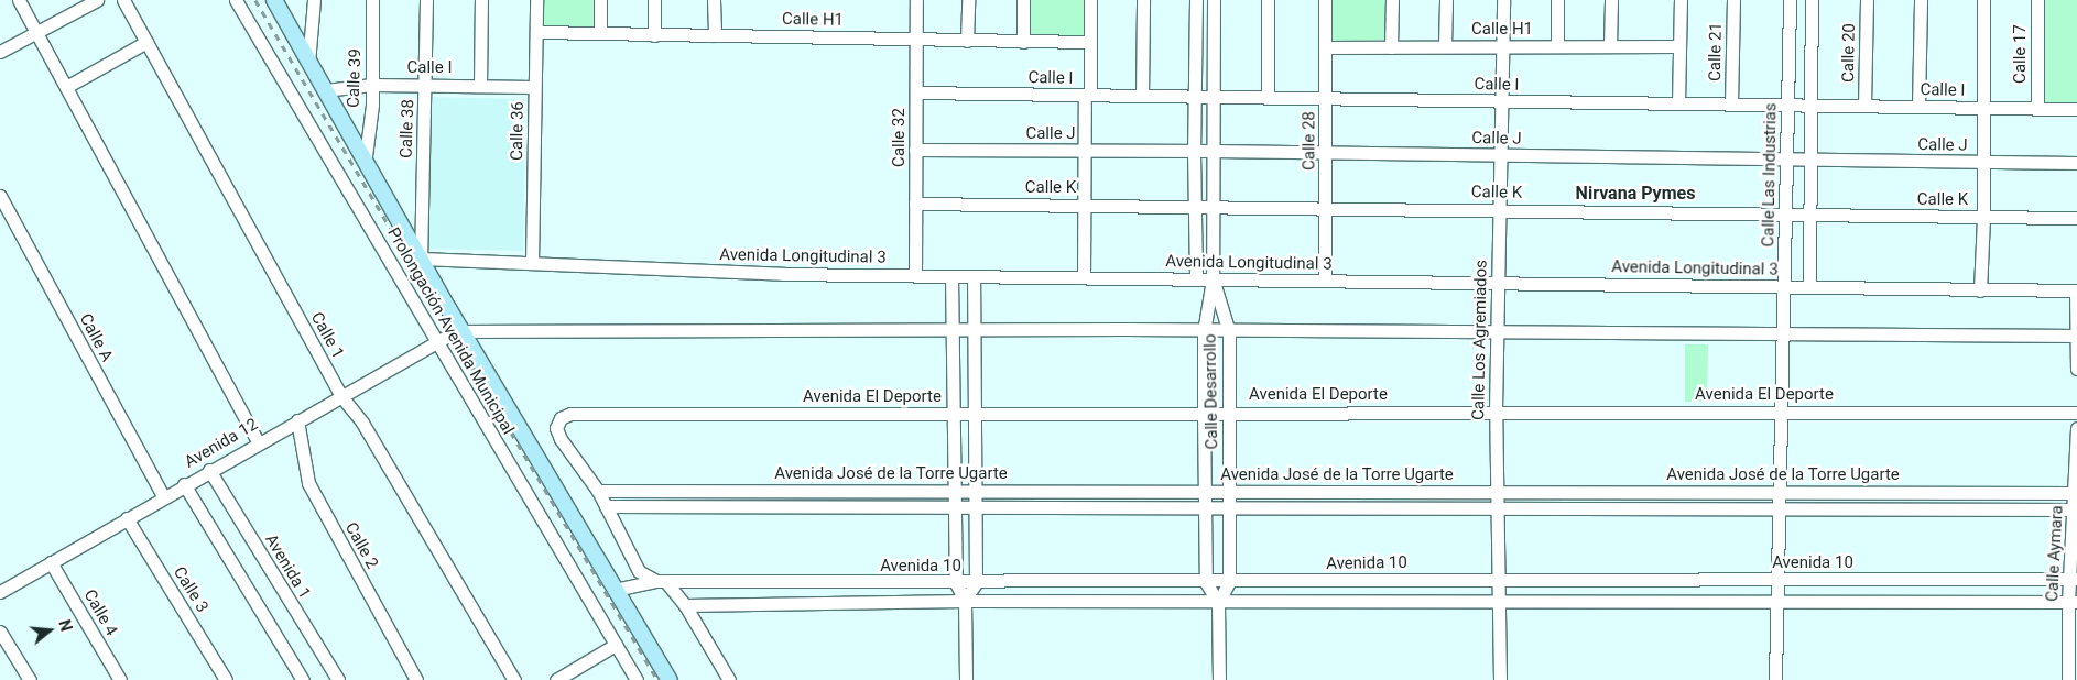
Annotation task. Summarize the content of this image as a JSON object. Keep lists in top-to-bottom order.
{
  "streets": {
    "main road": ["Prolongación Avenida Municipal"],
    "street": [
      "Calle H1",
      "Calle 21",
      "Calle 20",
      "Calle 17",
      "Calle I",
      "Calle 39",
      "Calle 38",
      "Calle 36",
      "Calle J",
      "Calle 32",
      "Calle 28",
      "Calle Las Industrias",
      "Calle K",
      "Avenida Longitudinal 3",
      "Calle 1",
      "Calle A",
      "Calle Los Agremiados",
      "Calle Desarrollo",
      "Avenida El Deporte",
      "Avenida 12",
      "Avenida José de la Torre Ugarte",
      "Calle 2",
      "Calle Aymara",
      "Avenida 10",
      "Avenida 1",
      "Calle 3",
      "Calle 4"
    ]
  },
  "crossings": [
    ["Calle H1", "Calle 36"],
    ["Calle H1", "Calle 32"],
    ["Calle H1", "Calle 28"],
    ["Calle H1", "Calle Los Agremiados"],
    ["Calle 21", "Calle I"],
    ["Calle 20", "Calle I"],
    ["Calle 17", "Calle I"],
    ["Calle I", "Calle 39"],
    ["Calle I", "Calle 38"],
    ["Calle I", "Calle 36"],
    ["Calle I", "Calle 32"],
    ["Calle I", "Calle 28"],
    ["Calle I", "Calle Las Industrias"],
    ["Calle I", "Prolongación Avenida Municipal"],
    ["Calle I", "Calle Los Agremiados"],
    ["Calle I", "Calle Desarrollo"],
    ["Calle 39", "Prolongación Avenida Municipal"],
    ["Calle 38", "Avenida Longitudinal 3"],
    ["Calle 38", "Prolongación Avenida Municipal"],
    ["Calle 36", "Avenida Longitudinal 3"],
    ["Calle J", "Calle 32"],
    ["Calle J", "Calle 28"],
    ["Calle J", "Calle Las Industrias"],
    ["Calle J", "Calle Los Agremiados"],
    ["Calle J", "Calle Desarrollo"],
    ["Calle 32", "Calle K"],
    ["Calle 32", "Avenida Longitudinal 3"],
    ["Calle 28", "Calle K"],
    ["Calle 28", "Avenida Longitudinal 3"],
    ["Calle Las Industrias", "Calle K"],
    ["Calle Las Industrias", "Avenida Longitudinal 3"],
    ["Calle Las Industrias", "Avenida El Deporte"],
    ["Calle Las Industrias", "Avenida 12"],
    ["Calle Las Industrias", "Avenida José de la Torre Ugarte"],
    ["Calle Las Industrias", "Avenida 10"],
    ["Calle K", "Calle Los Agremiados"],
    ["Calle K", "Calle Desarrollo"],
    ["Avenida Longitudinal 3", "Prolongación Avenida Municipal"],
    ["Avenida Longitudinal 3", "Calle Los Agremiados"],
    ["Avenida Longitudinal 3", "Calle Desarrollo"],
    ["Prolongación Avenida Municipal", "Avenida 12"],
    ["Prolongación Avenida Municipal", "Avenida 10"],
    ["Calle 1", "Avenida 12"],
    ["Calle A", "Avenida 12"],
    ["Calle Los Agremiados", "Avenida El Deporte"],
    ["Calle Los Agremiados", "Avenida 12"],
    ["Calle Los Agremiados", "Avenida José de la Torre Ugarte"],
    ["Calle Los Agremiados", "Avenida 10"],
    ["Calle Desarrollo", "Avenida El Deporte"],
    ["Calle Desarrollo", "Avenida 12"],
    ["Calle Desarrollo", "Avenida José de la Torre Ugarte"],
    ["Calle Desarrollo", "Avenida 10"],
    ["Avenida El Deporte", "Avenida José de la Torre Ugarte"],
    ["Avenida 12", "Calle 2"],
    ["Avenida 12", "Avenida 1"],
    ["Avenida 12", "Calle 3"],
    ["Avenida 12", "Calle 4"],
    ["Avenida José de la Torre Ugarte", "Calle Aymara"],
    ["Calle Aymara", "Avenida 10"]
  ],
  "districts": ["Nirvana Pymes"],
  "north": "right"
}
